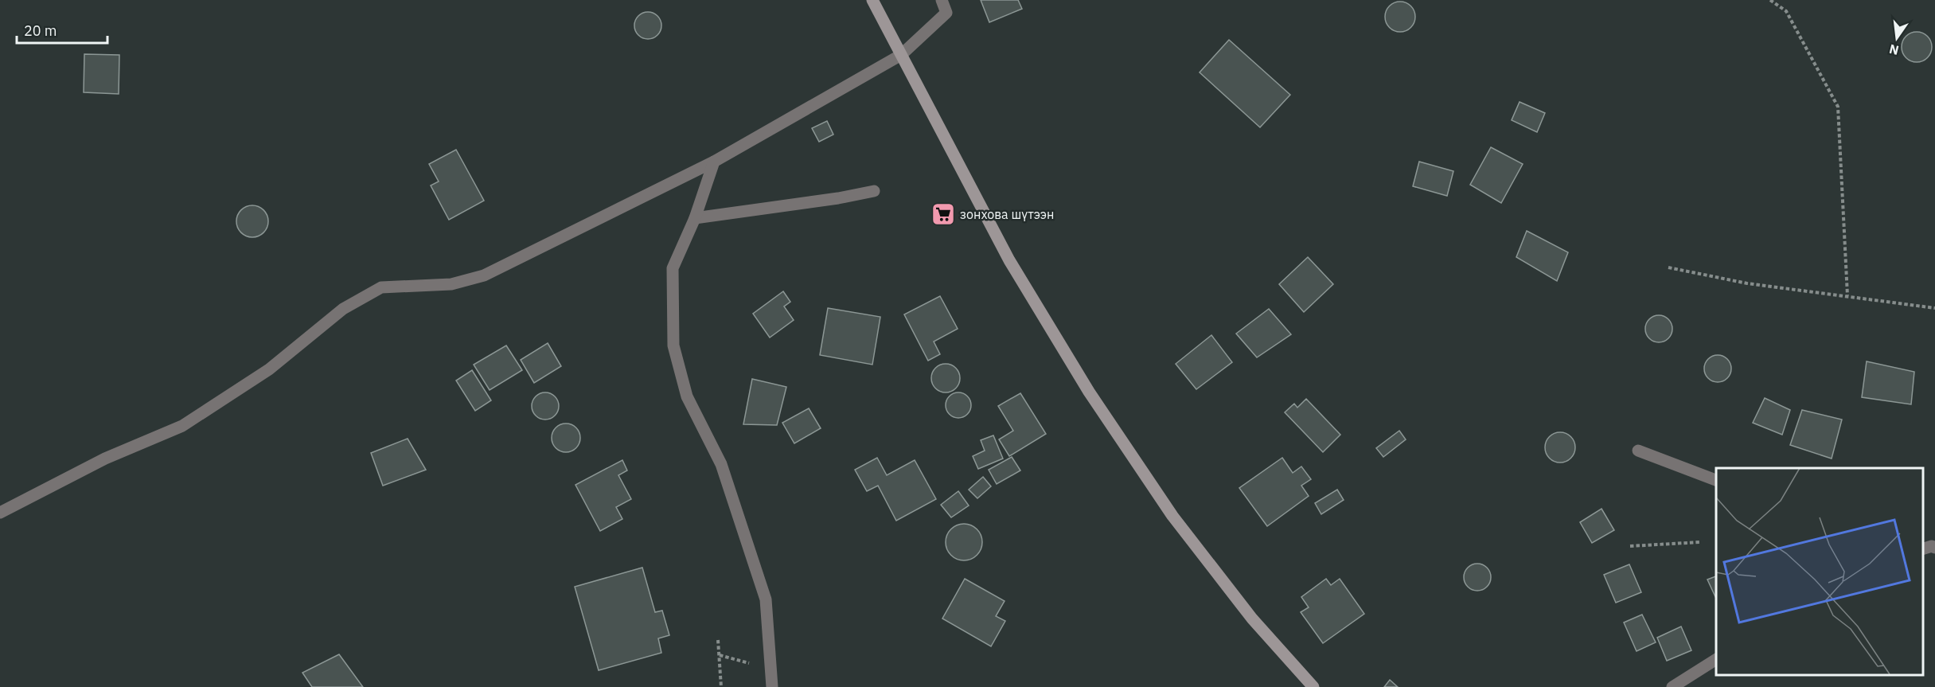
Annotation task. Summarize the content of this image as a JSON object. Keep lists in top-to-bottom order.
{
  "places": {
    "supermarket": ["зонхова шүтээн"]
  },
  "scale_bar": "20 m",
  "north": "bottom"
}
